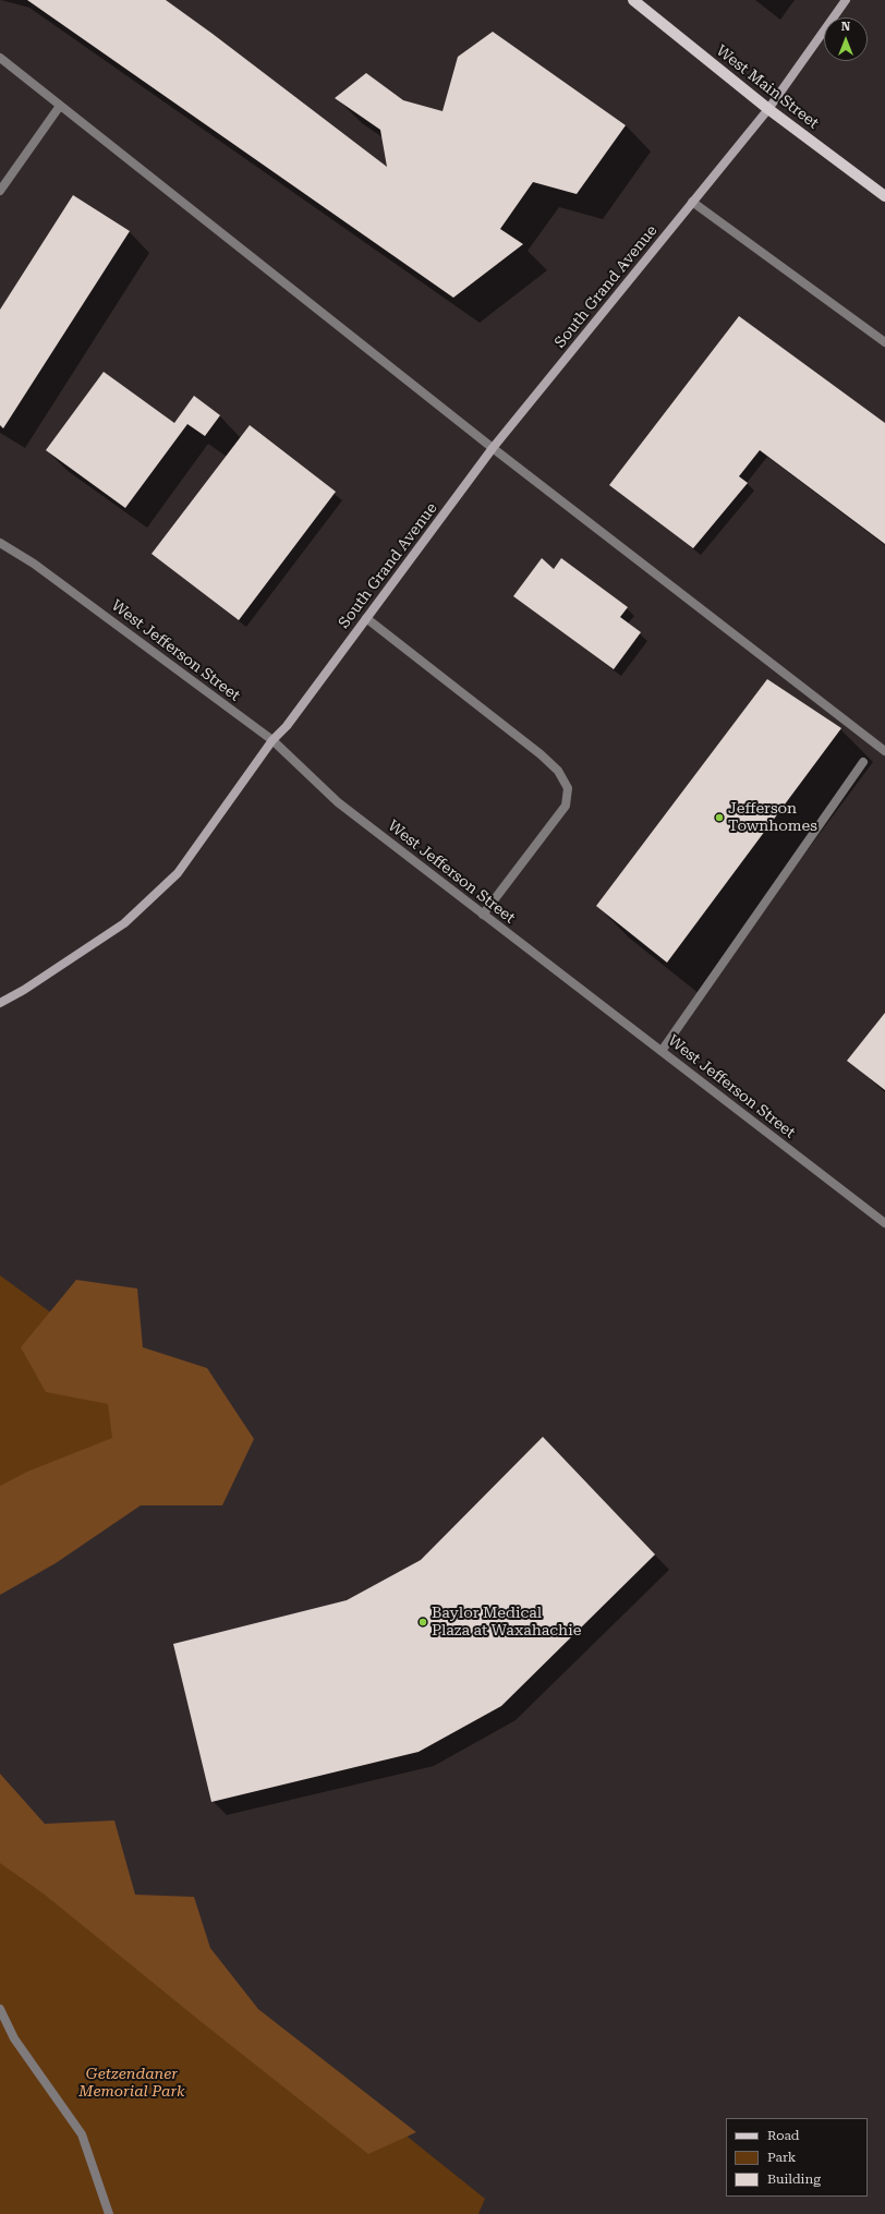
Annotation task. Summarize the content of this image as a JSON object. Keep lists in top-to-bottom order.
{
  "streets": {
    "main road": ["West Main Street"],
    "street": ["South Grand Avenue", "West Jefferson Street"]
  },
  "crossings": [
    ["West Main Street", "South Grand Avenue"],
    ["South Grand Avenue", "West Jefferson Street"]
  ],
  "parks": ["Getzendaner Memorial Park"],
  "places": ["Jefferson Townhomes", "Baylor Medical Plaza at Waxahachie"],
  "legend": ["Road", "Park", "Building"],
  "north": "top"
}
